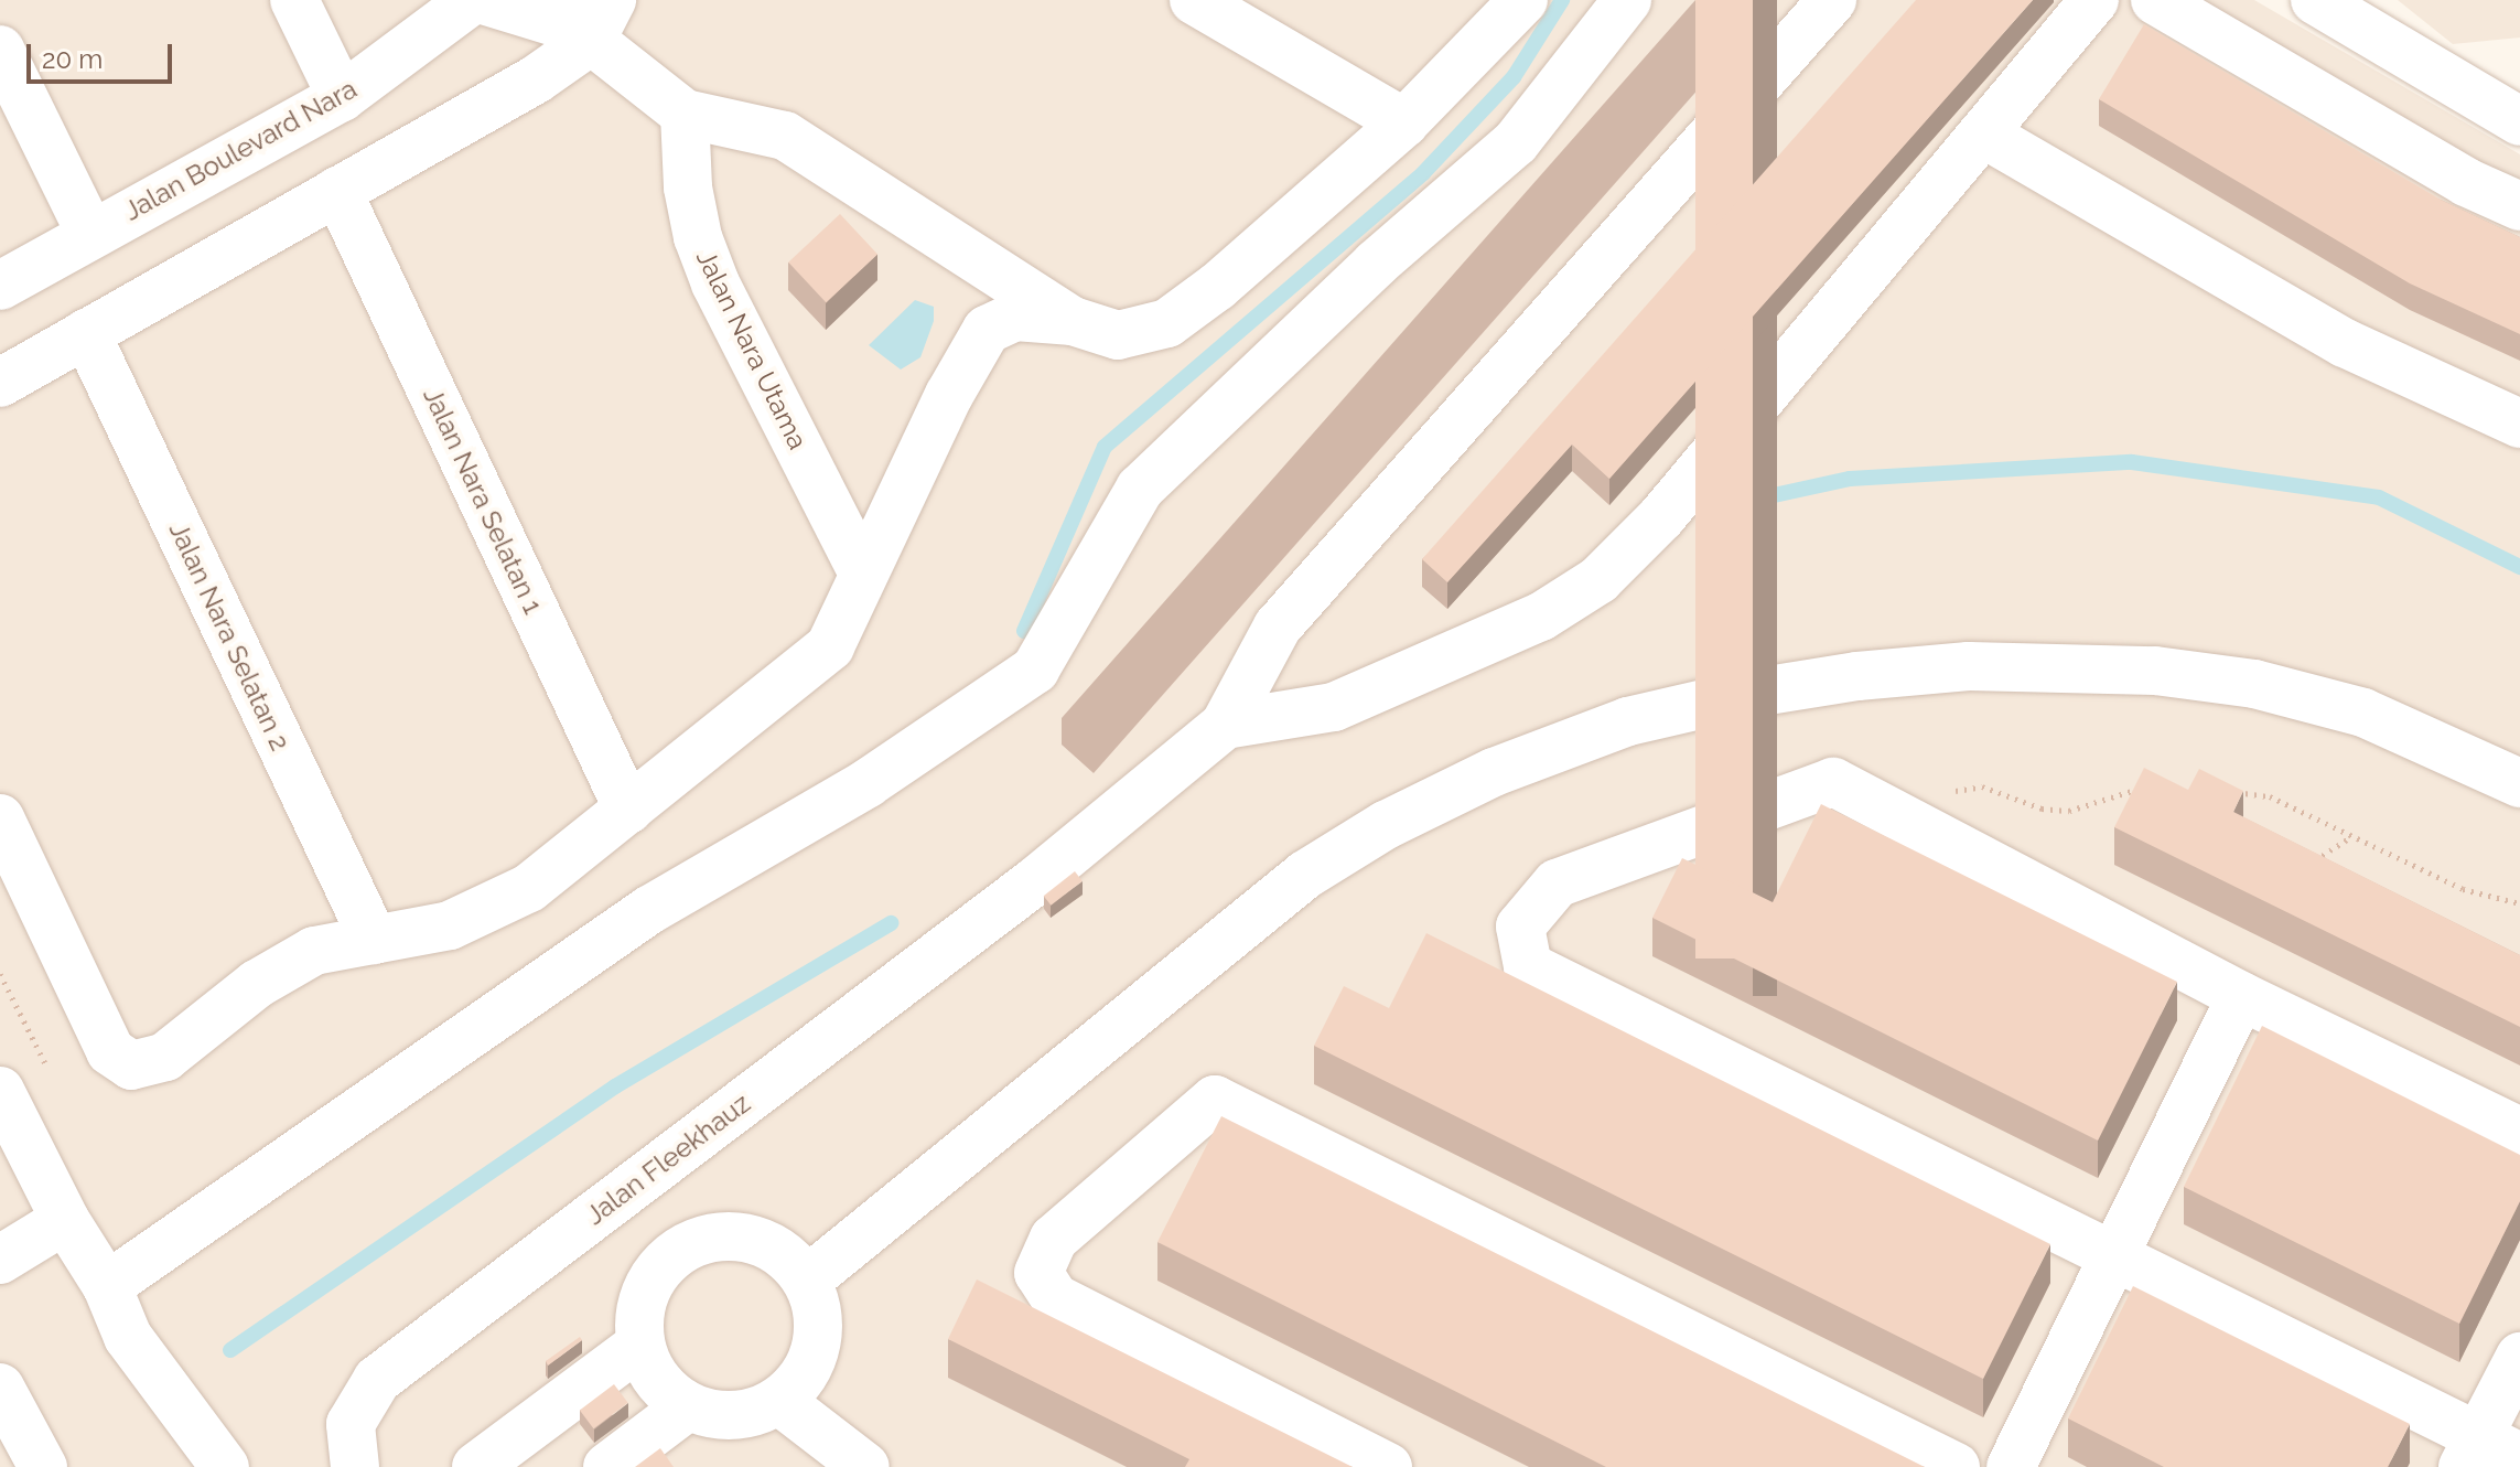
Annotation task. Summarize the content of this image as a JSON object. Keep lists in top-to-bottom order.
{
  "streets": {
    "street": [
      "Jalan Boulevard Nara",
      "Jalan Nara Utama",
      "Jalan Nara Selatan 1",
      "Jalan Nara Selatan 2",
      "Jalan Fleekhauz"
    ]
  },
  "scale_bar": "20 m"
}
